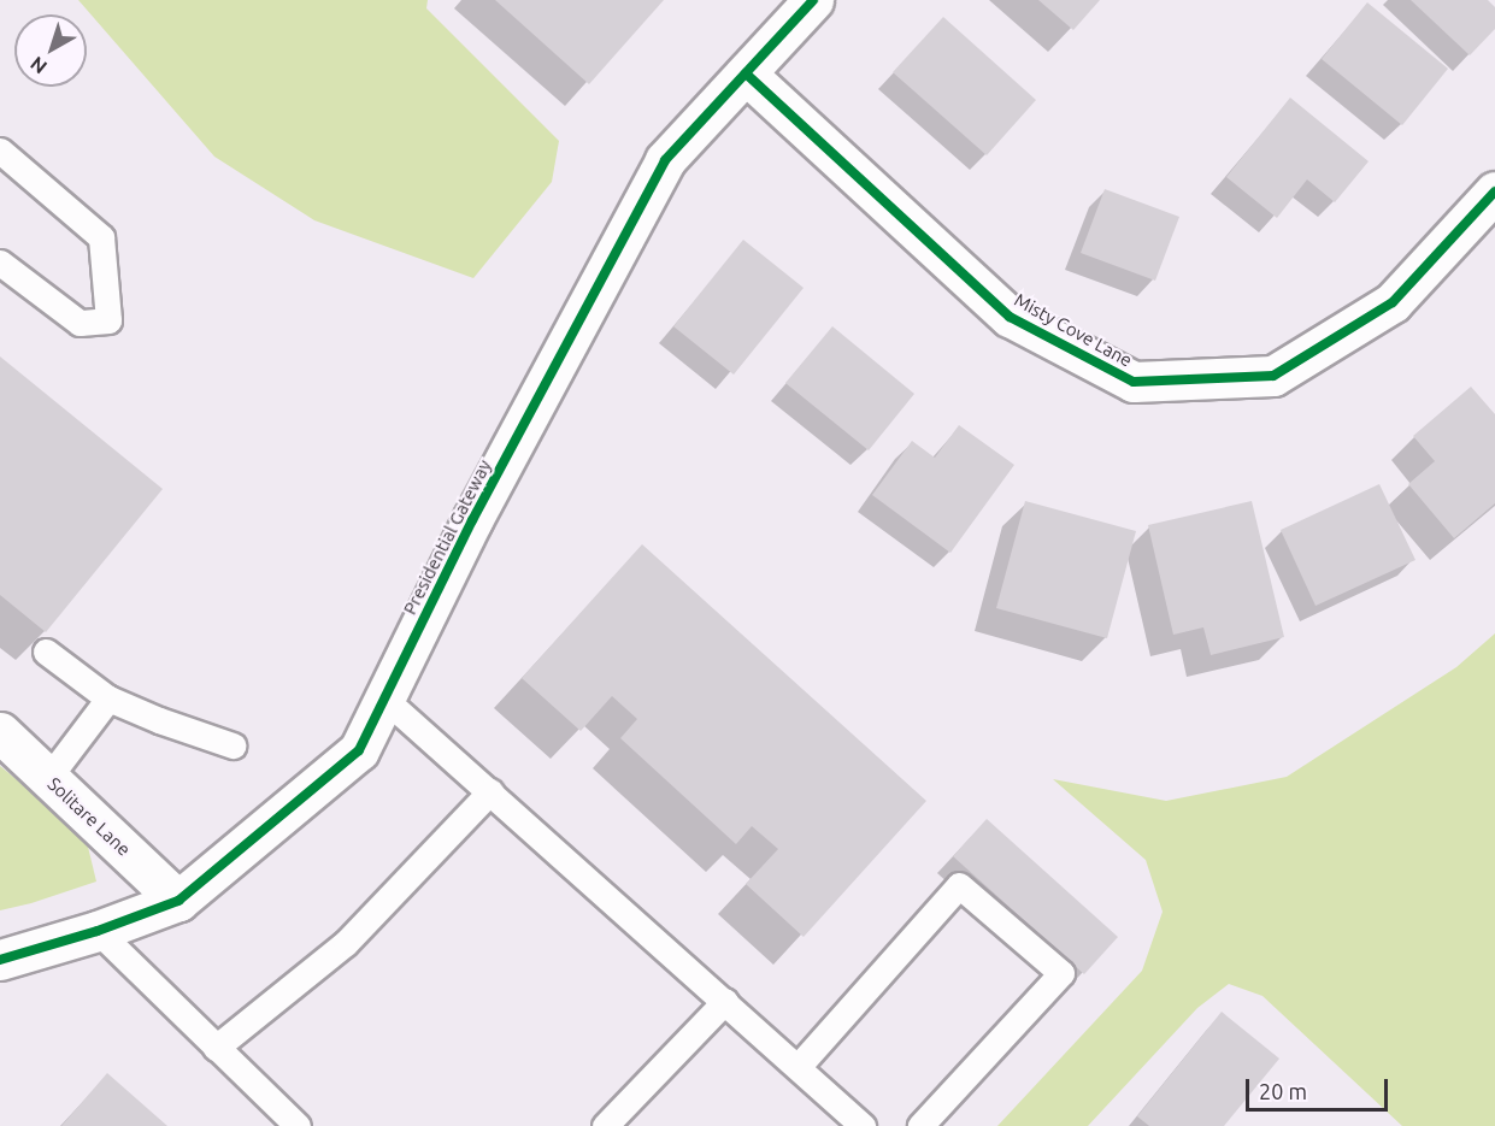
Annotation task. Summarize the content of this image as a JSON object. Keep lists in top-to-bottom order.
{
  "streets": {
    "street": ["Misty Cove Lane", "Presidential Gateway", "Solitare Lane"]
  },
  "crossings": [
    ["Misty Cove Lane", "Presidential Gateway"],
    ["Presidential Gateway", "Solitare Lane"]
  ],
  "scale_bar": "20 m",
  "north": "bottom left"
}
